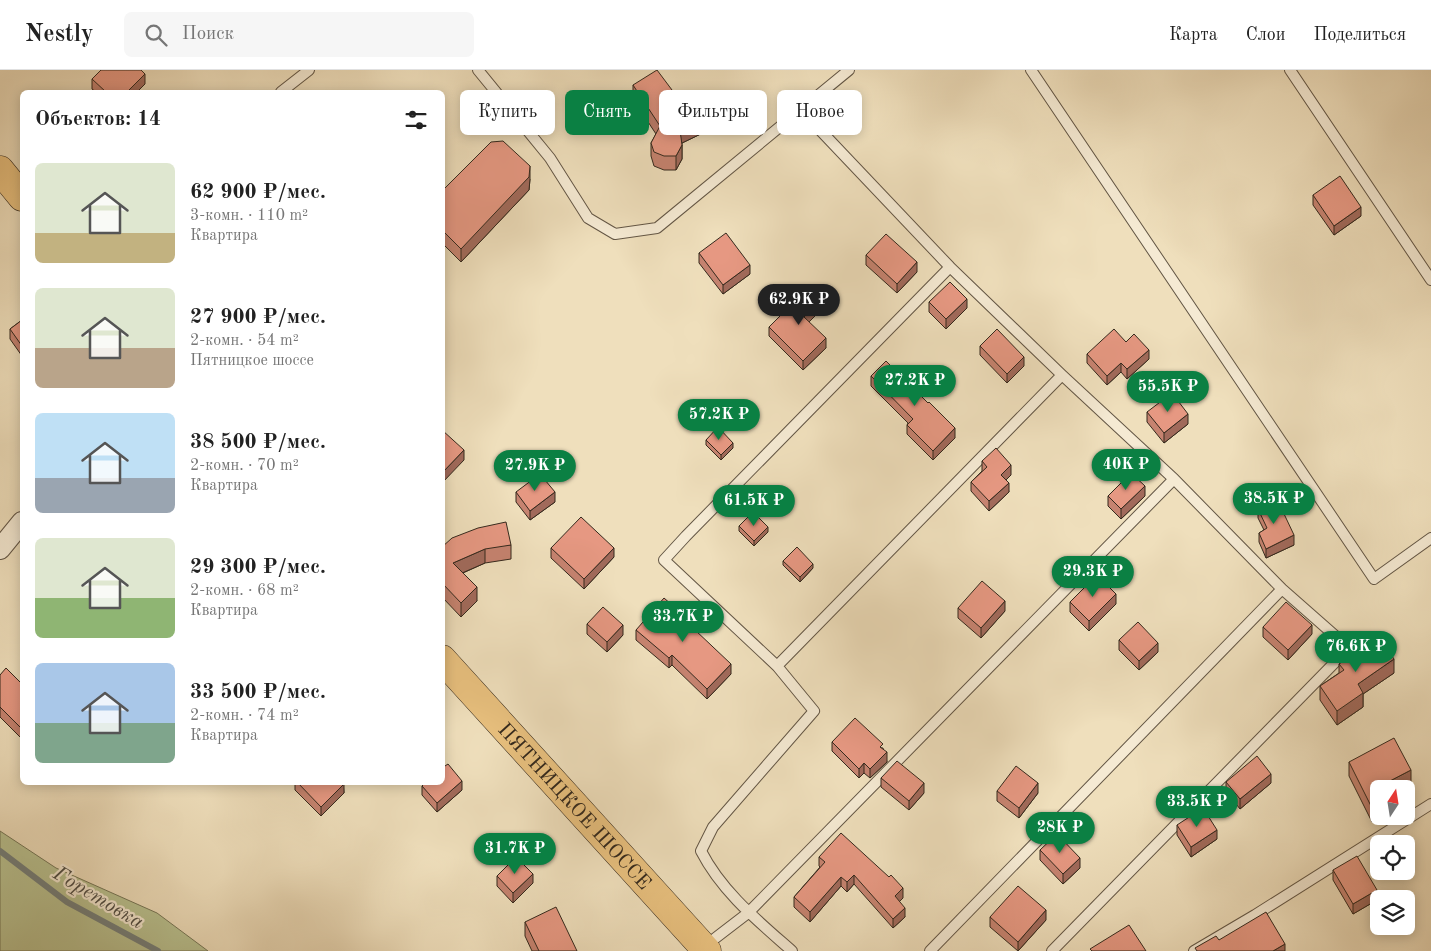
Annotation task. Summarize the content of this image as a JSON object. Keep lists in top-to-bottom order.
{
  "streets": {
    "main road": ["ПЯТНИЦКОЕ ШОССЕ"]
  },
  "water": ["Горетовка"],
  "north": "top",
  "page": {
    "header": "Nestly",
    "search": "Поиск",
    "nav": ["Карта", "Слои", "Поделиться"],
    "chip": [
      "Купить",
      "Снять",
      "Фильтры",
      "Новое"
    ],
    "heading": "Объектов: 14",
    "list": [
      {
        "name": "62 900 ₽/мес.",
        "note": "3-комн. · 110 m² · Квартира"
      },
      {
        "name": "27 900 ₽/мес.",
        "note": "2-комн. · 54 m² · Пятницкое шоссе"
      },
      {
        "name": "38 500 ₽/мес.",
        "note": "2-комн. · 70 m² · Квартира"
      },
      {
        "name": "29 300 ₽/мес.",
        "note": "2-комн. · 68 m² · Квартира"
      },
      {
        "name": "33 500 ₽/мес.",
        "note": "2-комн. · 74 m² · Квартира"
      }
    ],
    "price": [
      "62.9K ₽",
      "27.2K ₽",
      "55.5K ₽",
      "57.2K ₽",
      "40K ₽",
      "27.9K ₽",
      "38.5K ₽",
      "61.5K ₽",
      "29.3K ₽",
      "33.7K ₽",
      "76.6K ₽",
      "33.5K ₽",
      "28K ₽",
      "31.7K ₽"
    ]
  }
}
